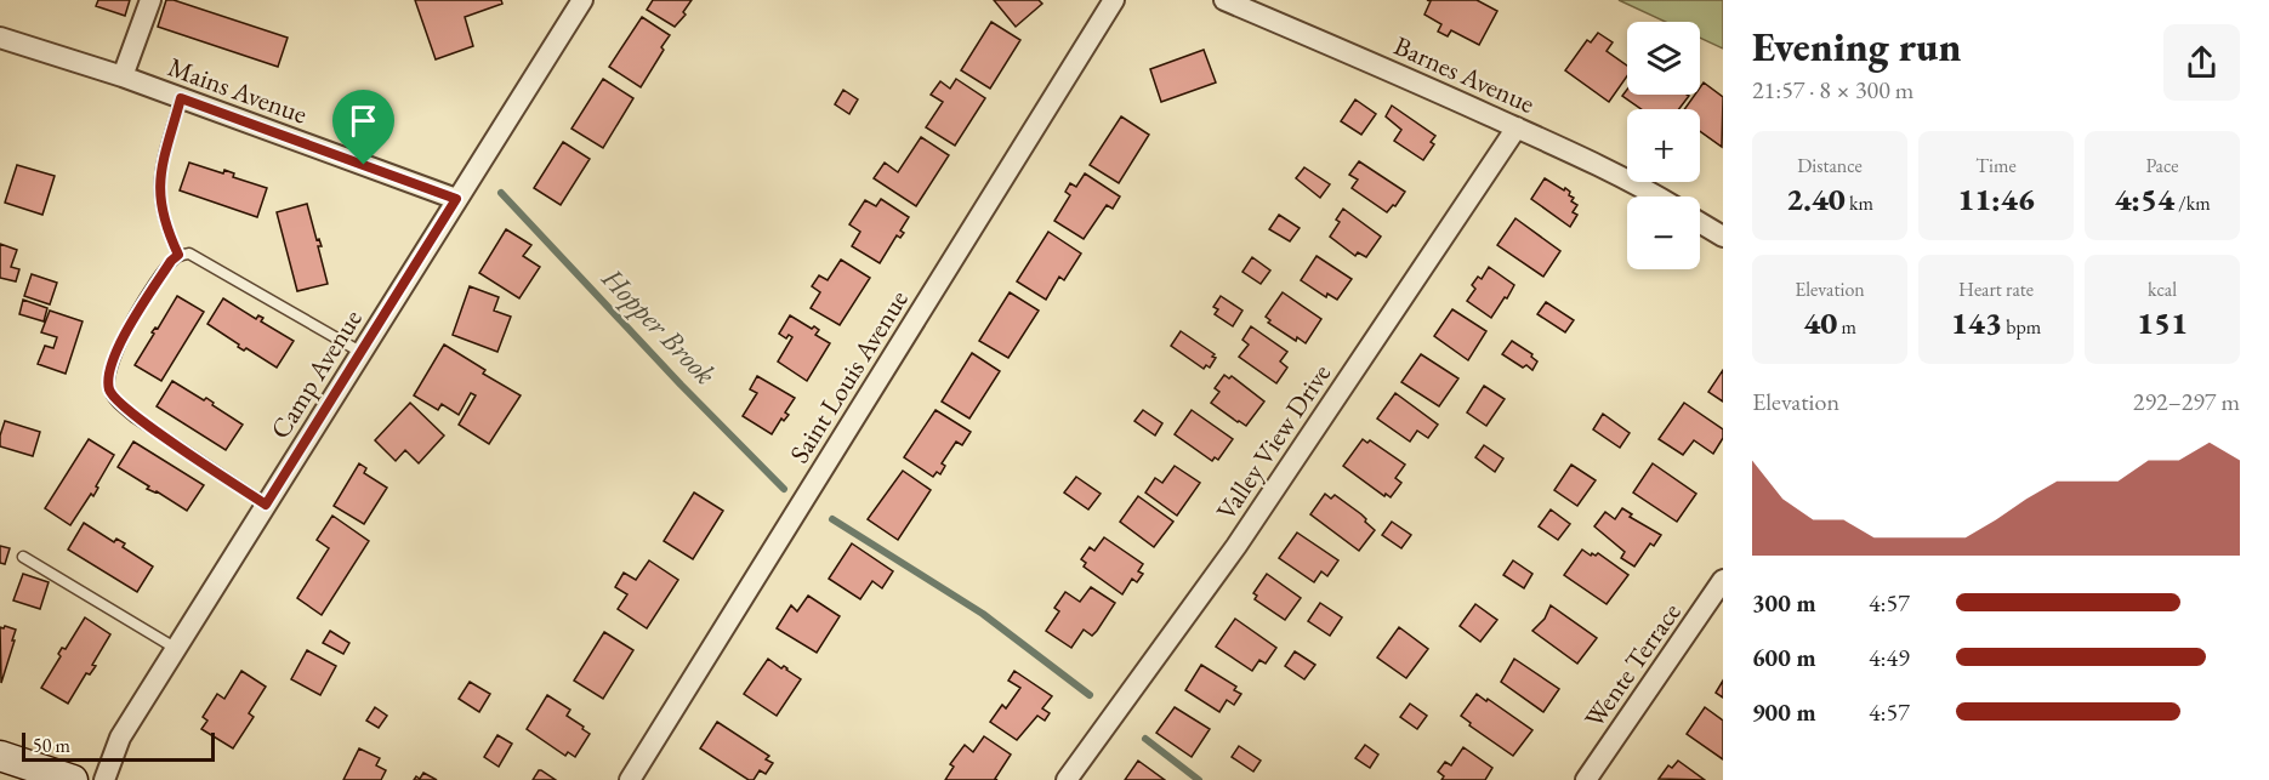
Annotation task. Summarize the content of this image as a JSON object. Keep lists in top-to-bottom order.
{
  "streets": {
    "street": [
      "Barnes Avenue",
      "Mains Avenue",
      "Camp Avenue",
      "Saint Louis Avenue",
      "Valley View Drive",
      "Wente Terrace"
    ]
  },
  "crossings": [
    ["Barnes Avenue", "Valley View Drive"],
    ["Mains Avenue", "Camp Avenue"]
  ],
  "water": ["Hopper Brook"],
  "scale_bar": "50 m",
  "page": {
    "heading": ["Evening run", "21:57 · 8 × 300 m"],
    "map_buttons": ["+", "−"],
    "stats": [
      ["Distance", "2.40 km"],
      ["Time", "11:46"],
      ["Pace", "4:54 /km"],
      ["Elevation", "40 m"],
      ["Heart rate", "143 bpm"],
      ["kcal", "151"]
    ],
    "chart": ["Elevation", "292–297 m"],
    "list": [
      {
        "name": "300 m",
        "note": "4:57"
      },
      {
        "name": "600 m",
        "note": "4:49"
      },
      {
        "name": "900 m",
        "note": "4:57"
      }
    ],
    "scale": "50 m"
  }
}
